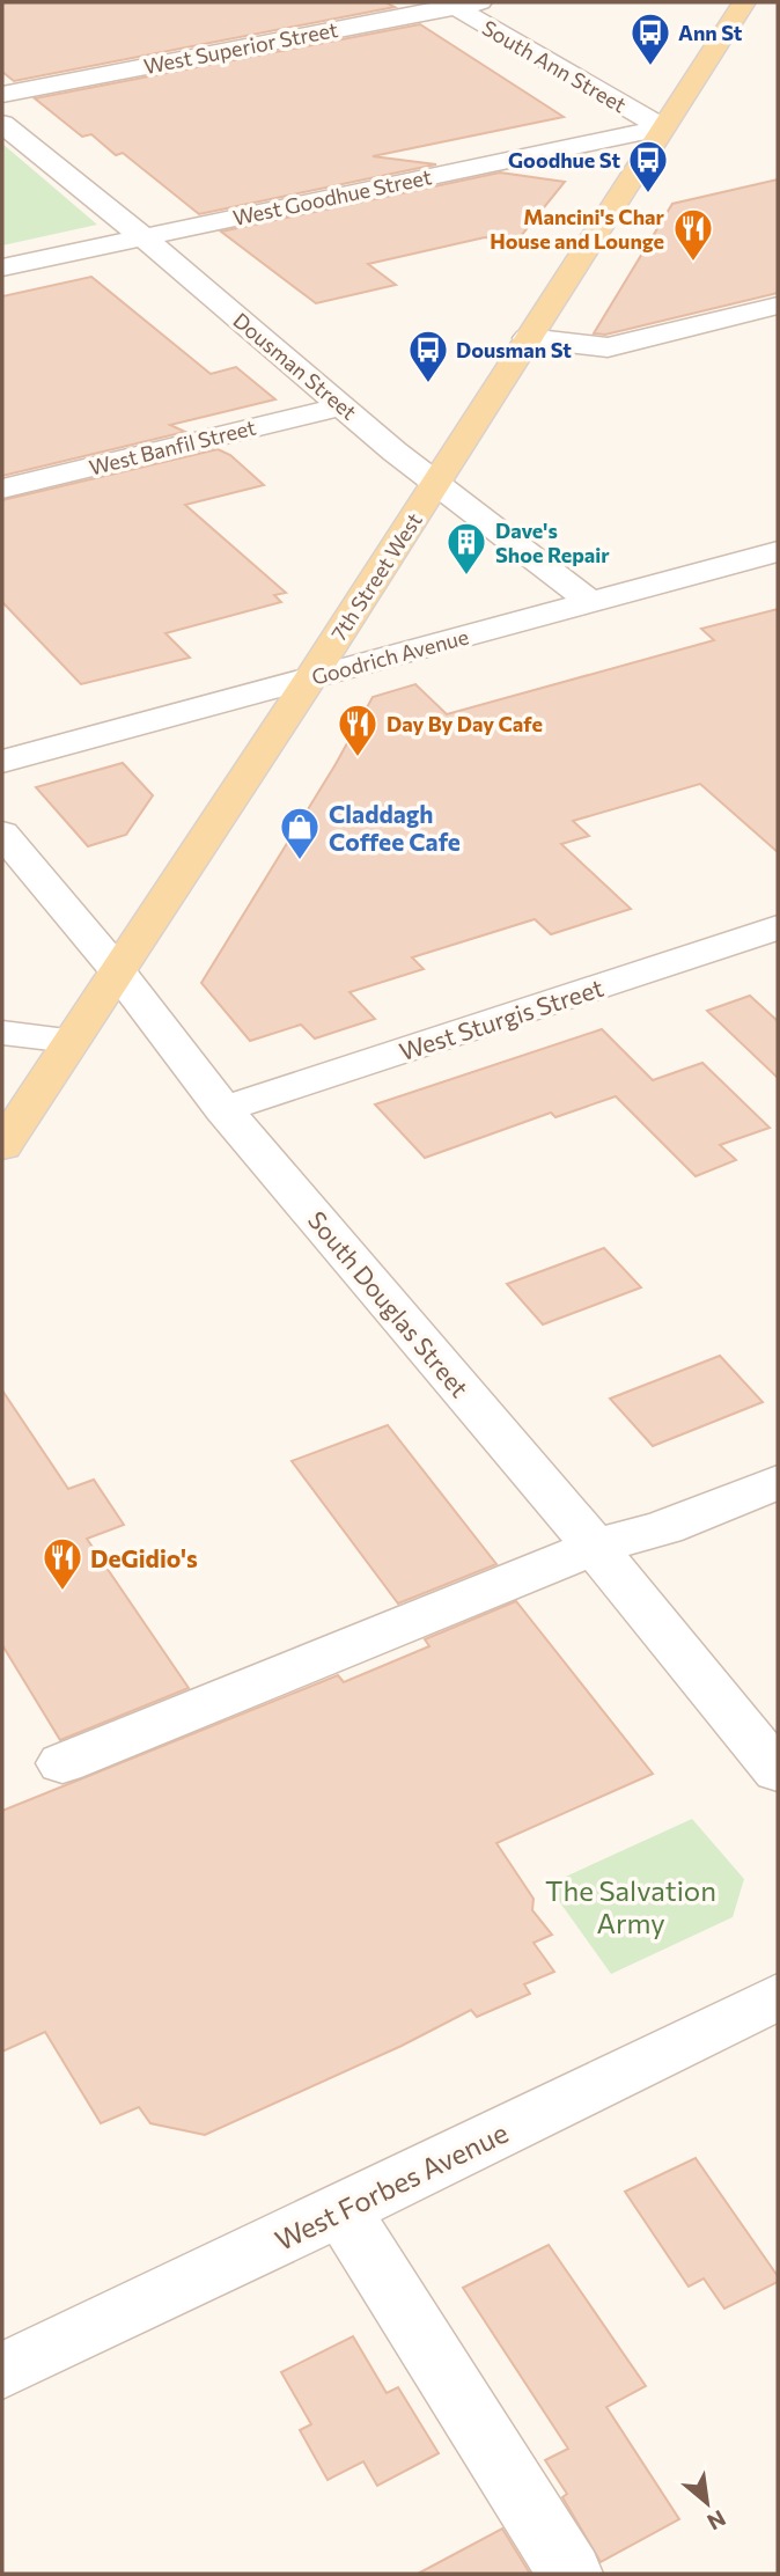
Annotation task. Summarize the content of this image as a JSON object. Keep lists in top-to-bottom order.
{
  "streets": {
    "main road": ["7th Street West"],
    "street": [
      "West Superior Street",
      "South Ann Street",
      "West Goodhue Street",
      "Dousman Street",
      "West Banfil Street",
      "Goodrich Avenue",
      "West Sturgis Street",
      "South Douglas Street",
      "West Forbes Avenue"
    ]
  },
  "crossings": [
    ["West Superior Street", "South Ann Street"],
    ["South Ann Street", "West Goodhue Street"],
    ["South Ann Street", "7th Street West"],
    ["West Goodhue Street", "Dousman Street"],
    ["West Goodhue Street", "7th Street West"],
    ["Dousman Street", "West Banfil Street"],
    ["Dousman Street", "7th Street West"],
    ["Dousman Street", "Goodrich Avenue"],
    ["7th Street West", "Goodrich Avenue"],
    ["7th Street West", "South Douglas Street"],
    ["West Sturgis Street", "South Douglas Street"]
  ],
  "parks": ["The Salvation Army"],
  "places": {
    "bus stop": ["Ann St", "Goodhue St", "Dousman St"],
    "restaurant": ["Mancini's Char House and Lounge", "Day By Day Cafe", "DeGidio's"],
    "building": ["Dave's Shoe Repair"],
    "shop": ["Claddagh Coffee Cafe"]
  },
  "north": "bottom right"
}
